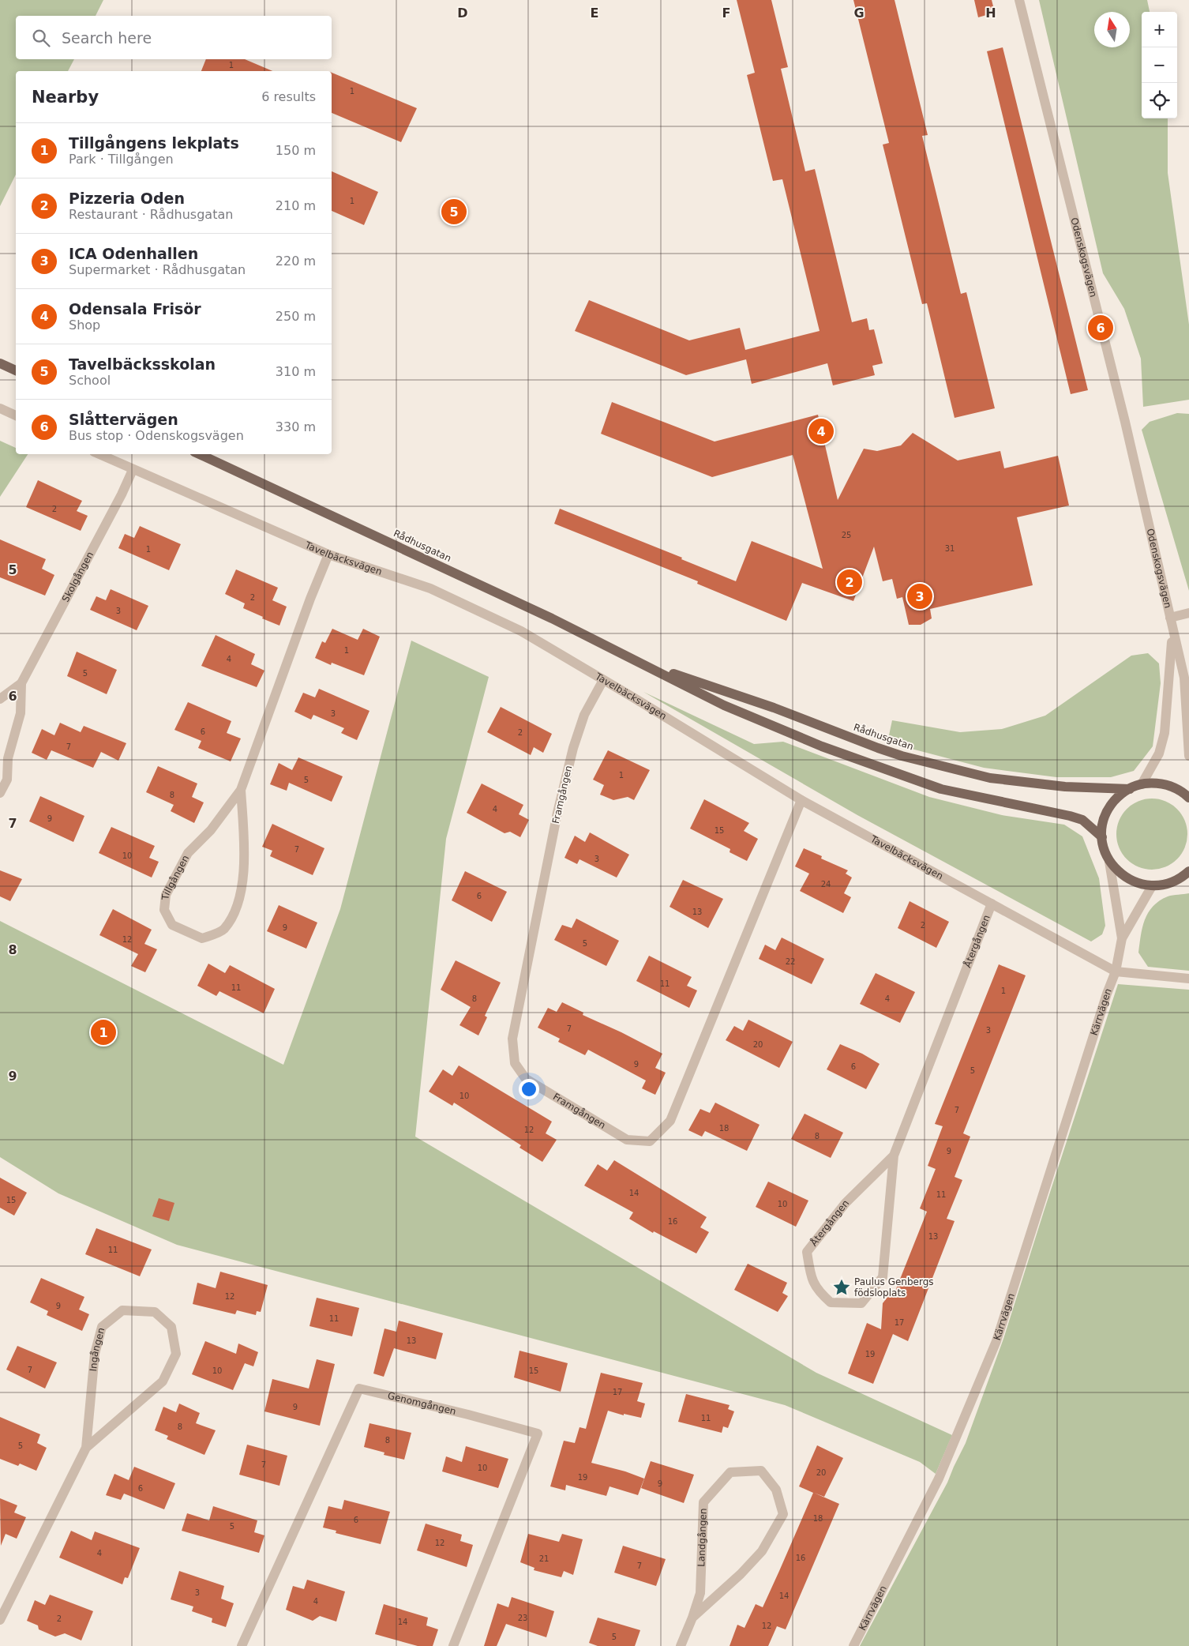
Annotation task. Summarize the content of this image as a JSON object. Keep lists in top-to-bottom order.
{
  "streets": {
    "main road": ["Rådhusgatan"],
    "street": [
      "Odenskogsvägen",
      "Tavelbäcksvägen",
      "Skolgången",
      "Framgången",
      "Tillgången",
      "Återgången",
      "Kärrvägen",
      "Ingången",
      "Genomgången",
      "Landgången"
    ]
  },
  "crossings": [
    ["Tavelbäcksvägen", "Skolgången"],
    ["Tavelbäcksvägen", "Framgången"],
    ["Tavelbäcksvägen", "Tillgången"],
    ["Tavelbäcksvägen", "Återgången"],
    ["Tavelbäcksvägen", "Kärrvägen"]
  ],
  "places": {
    "place": ["Paulus Genbergs födsloplats"]
  },
  "house_numbers": [
    "1",
    "1",
    "1",
    "2",
    "25",
    "31",
    "1",
    "2",
    "3",
    "1",
    "4",
    "5",
    "3",
    "6",
    "2",
    "7",
    "1",
    "5",
    "8",
    "4",
    "9",
    "15",
    "7",
    "10",
    "3",
    "24",
    "6",
    "13",
    "2",
    "9",
    "12",
    "5",
    "22",
    "11",
    "11",
    "1",
    "8",
    "4",
    "7",
    "3",
    "20",
    "9",
    "6",
    "5",
    "10",
    "7",
    "18",
    "12",
    "8",
    "9",
    "14",
    "11",
    "15",
    "10",
    "16",
    "13",
    "11",
    "12",
    "9",
    "11",
    "17",
    "13",
    "19",
    "7",
    "10",
    "15",
    "17",
    "9",
    "11",
    "8",
    "8",
    "5",
    "7",
    "10",
    "20",
    "19",
    "9",
    "6",
    "18",
    "6",
    "5",
    "12",
    "4",
    "16",
    "21",
    "7",
    "3",
    "14",
    "4",
    "23",
    "2",
    "14",
    "12",
    "5"
  ],
  "north": "top",
  "page": {
    "map_buttons": ["+", "−"],
    "search": "Search here",
    "heading": ["Nearby", "6 results"],
    "list": [
      {
        "mark": "1",
        "name": "Tillgångens lekplats",
        "note": "Park · Tillgången",
        "value": "150 m"
      },
      {
        "mark": "2",
        "name": "Pizzeria Oden",
        "note": "Restaurant · Rådhusgatan",
        "value": "210 m"
      },
      {
        "mark": "3",
        "name": "ICA Odenhallen",
        "note": "Supermarket · Rådhusgatan",
        "value": "220 m"
      },
      {
        "mark": "4",
        "name": "Odensala Frisör",
        "note": "Shop",
        "value": "250 m"
      },
      {
        "mark": "5",
        "name": "Tavelbäcksskolan",
        "note": "School",
        "value": "310 m"
      },
      {
        "mark": "6",
        "name": "Slåttervägen",
        "note": "Bus stop · Odenskogsvägen",
        "value": "330 m"
      }
    ],
    "pins": [
      "5",
      "6",
      "4",
      "2",
      "3",
      "1"
    ]
  },
  "grid": {
    "columns": [
      "D",
      "E",
      "F",
      "G",
      "H"
    ],
    "rows": [
      "5",
      "6",
      "7",
      "8",
      "9"
    ]
  }
}
